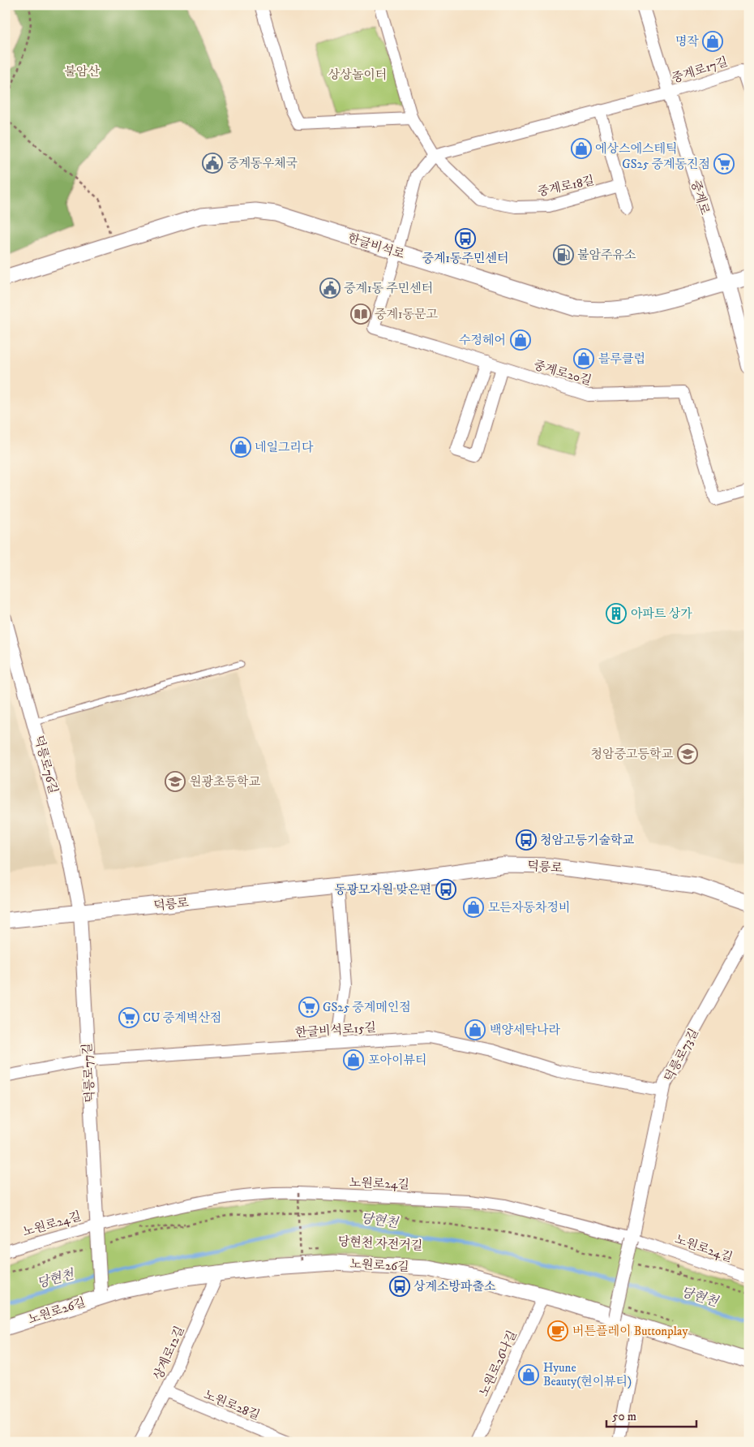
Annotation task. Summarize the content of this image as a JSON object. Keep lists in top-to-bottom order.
{
  "streets": {
    "main road": ["한글비석로", "덕릉로", "노원로26길"],
    "street": [
      "중계로17길",
      "중계로18길",
      "중계로",
      "중계로20길",
      "덕릉로76길",
      "한글비석로15길",
      "덕릉로73길",
      "덕릉로77길",
      "노원로24길",
      "상계로12길",
      "노원로26나길",
      "노원로28길"
    ],
    "path": ["당현천 자전거길"]
  },
  "crossings": [
    ["중계로17길", "중계로"],
    ["중계로", "한글비석로"],
    ["한글비석로", "중계로20길"],
    ["덕릉로76길", "덕릉로"],
    ["덕릉로76길", "덕릉로77길"],
    ["덕릉로", "덕릉로77길"],
    ["한글비석로15길", "덕릉로73길"],
    ["한글비석로15길", "덕릉로77길"],
    ["덕릉로73길", "노원로24길"],
    ["덕릉로73길", "노원로26길"],
    ["덕릉로77길", "노원로24길"],
    ["덕릉로77길", "노원로26길"],
    ["당현천 자전거길", "노원로26길"],
    ["노원로26길", "상계로12길"],
    ["노원로26길", "노원로26나길"],
    ["상계로12길", "노원로28길"]
  ],
  "water": ["당현천"],
  "parks": ["불암산", "상상놀이터"],
  "places": {
    "shop": [
      "명작",
      "에상스에스테틱",
      "수정헤어",
      "블루클럽",
      "네일그리다",
      "모든자동차정비",
      "백양세탁나라",
      "포아이뷰티",
      "Hyune Beauty(현이뷰티)"
    ],
    "public building": ["중계동우체국", "중계1동 주민센터"],
    "supermarket": ["GS25 중계동진점", "GS25 중계메인점", "CU 중계벽산점"],
    "bus stop": [
      "중계1동주민센터",
      "청암고등기술학교",
      "동광모자원 맞은편",
      "상계소방파출소"
    ],
    "fuel station": ["불암주유소"],
    "library": ["중계1동문고"],
    "building": ["아파트 상가"],
    "school or university": ["청암중고등학교", "원광초등학교"],
    "cafe": ["버튼플레이 Buttonplay"]
  },
  "scale_bar": "50 m"
}
